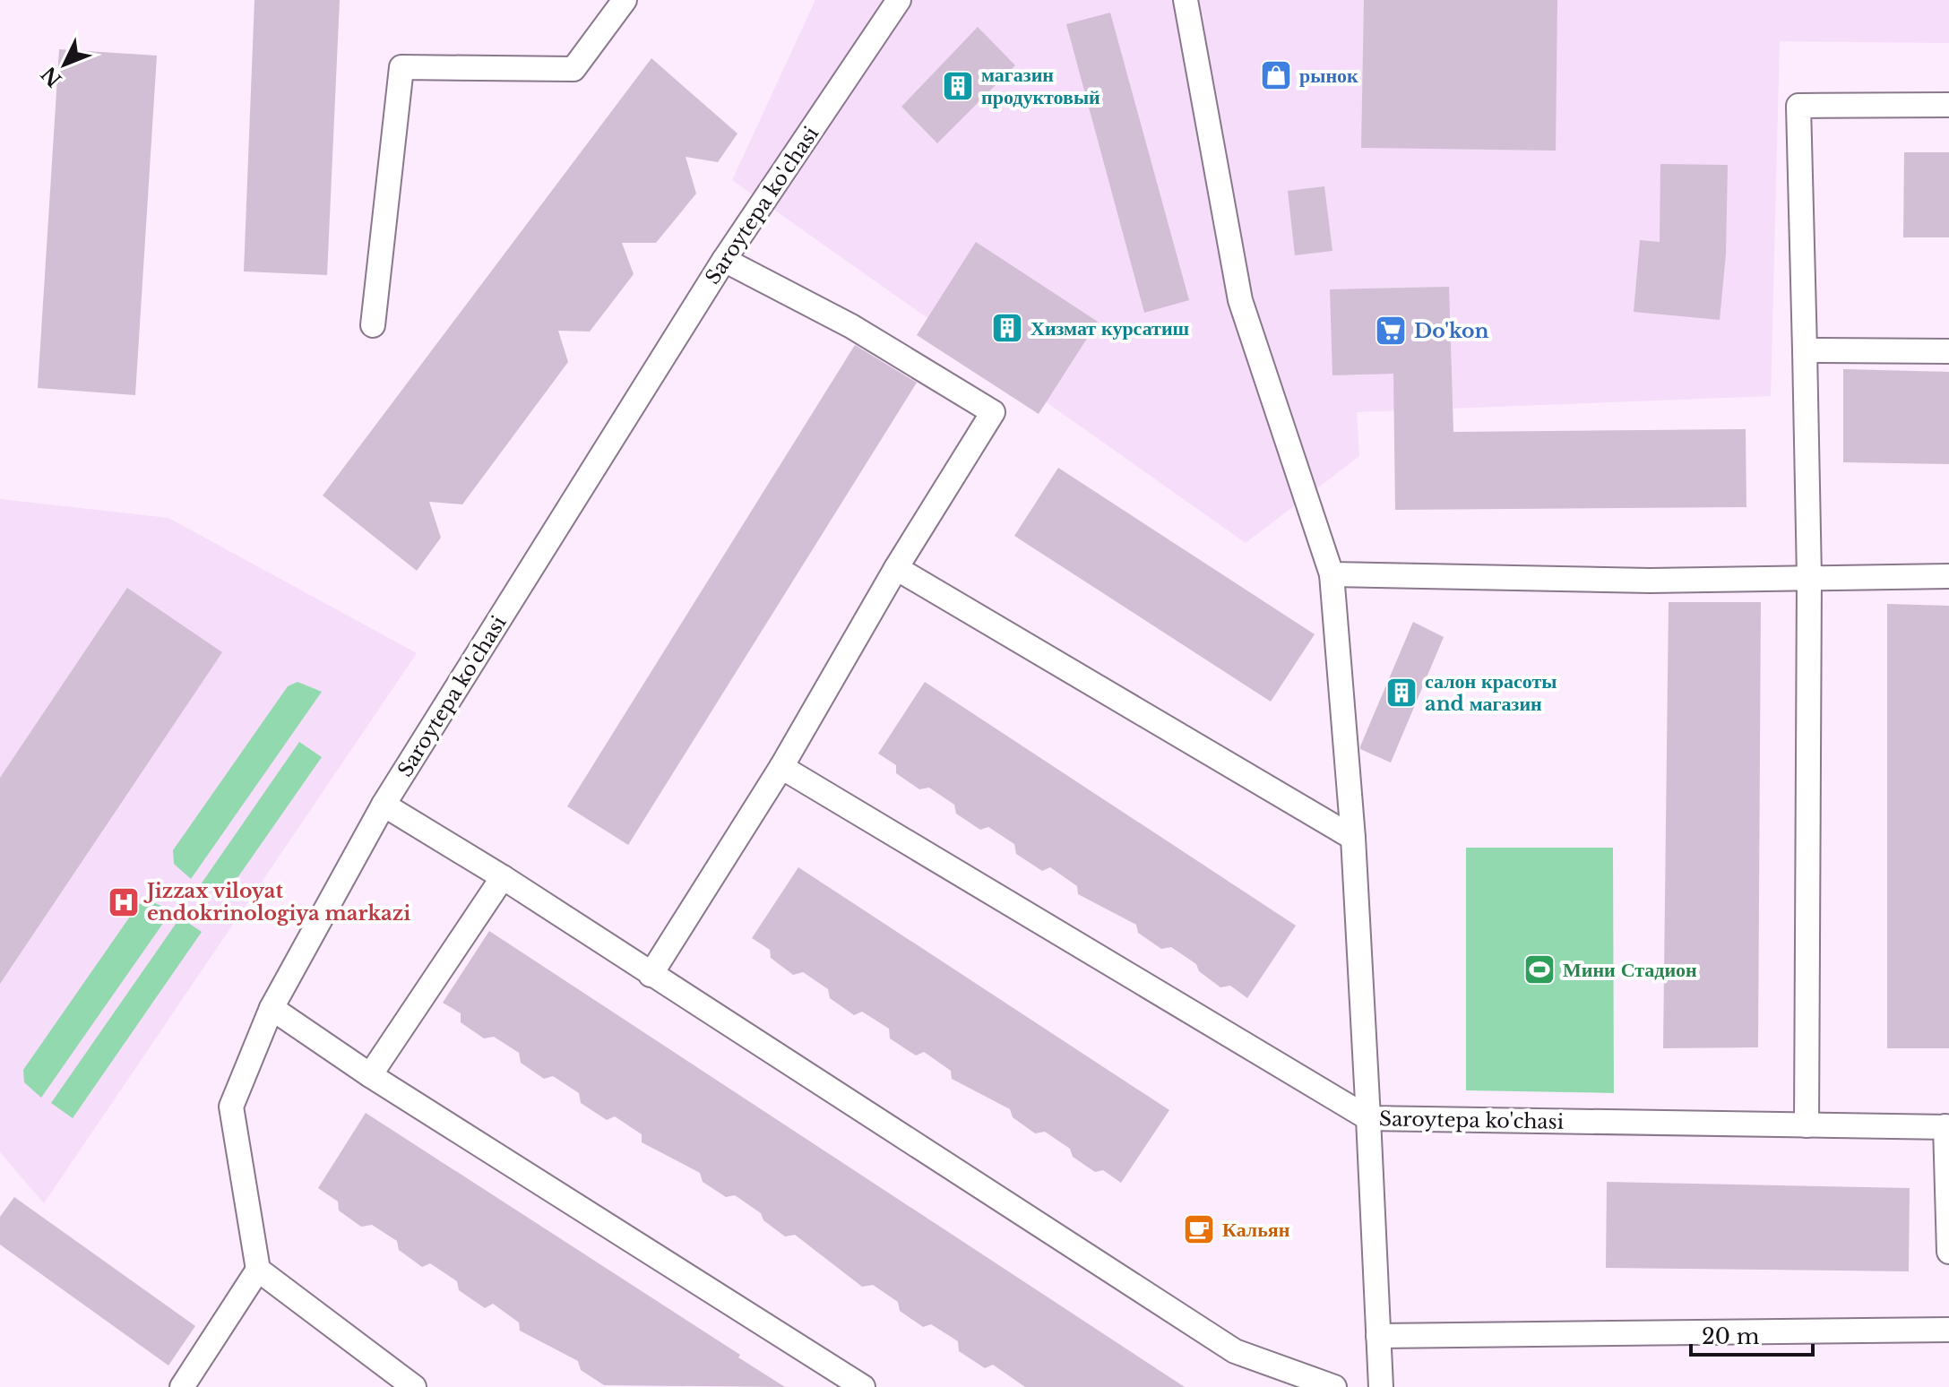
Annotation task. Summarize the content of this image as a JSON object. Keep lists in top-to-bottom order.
{
  "streets": {
    "lane": ["Saroytepa ko'chasi"]
  },
  "places": {
    "shop": ["рынок"],
    "building": ["магазин продуктовый", "Хизмат курсатиш", "салон красоты and магазин"],
    "supermarket": ["Do'kon"],
    "hospital": ["Jizzax viloyat endokrinologiya markazi"],
    "sports": ["Мини Стадион"],
    "cafe": ["Кальян"]
  },
  "scale_bar": "20 m",
  "north": "bottom left"
}
